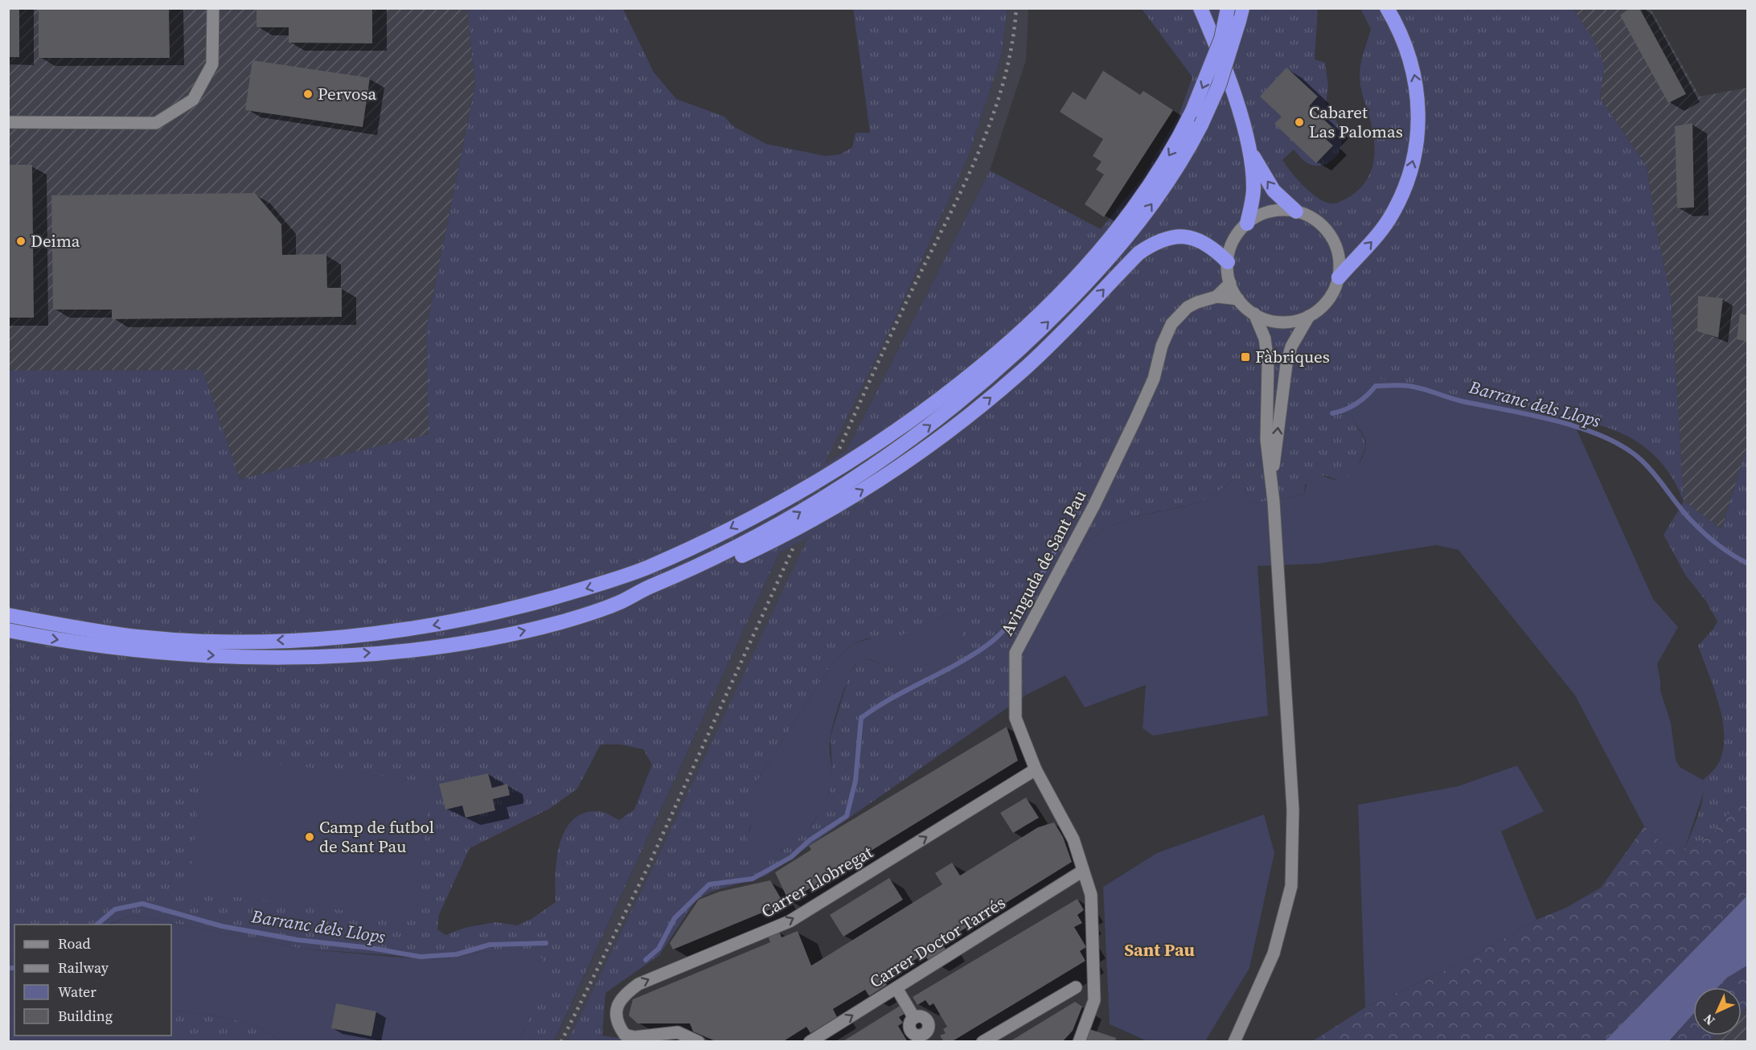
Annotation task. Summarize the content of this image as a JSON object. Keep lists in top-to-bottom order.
{
  "streets": {
    "street": ["Avinguda de Sant Pau", "Carrer Llobregat", "Carrer Doctor Tarrés"]
  },
  "crossings": [
    ["Avinguda de Sant Pau", "Carrer Llobregat"],
    ["Avinguda de Sant Pau", "Carrer Doctor Tarrés"]
  ],
  "districts": ["Sant Pau"],
  "water": ["Barranc dels Llops"],
  "places": {
    "other": [
      "Pervosa",
      "Cabaret Las Palomas",
      "Deima",
      "Camp de futbol de Sant Pau"
    ],
    "transit": ["Fàbriques"]
  },
  "legend": [
    "Road",
    "Railway",
    "Water",
    "Building"
  ],
  "north": "bottom left"
}
